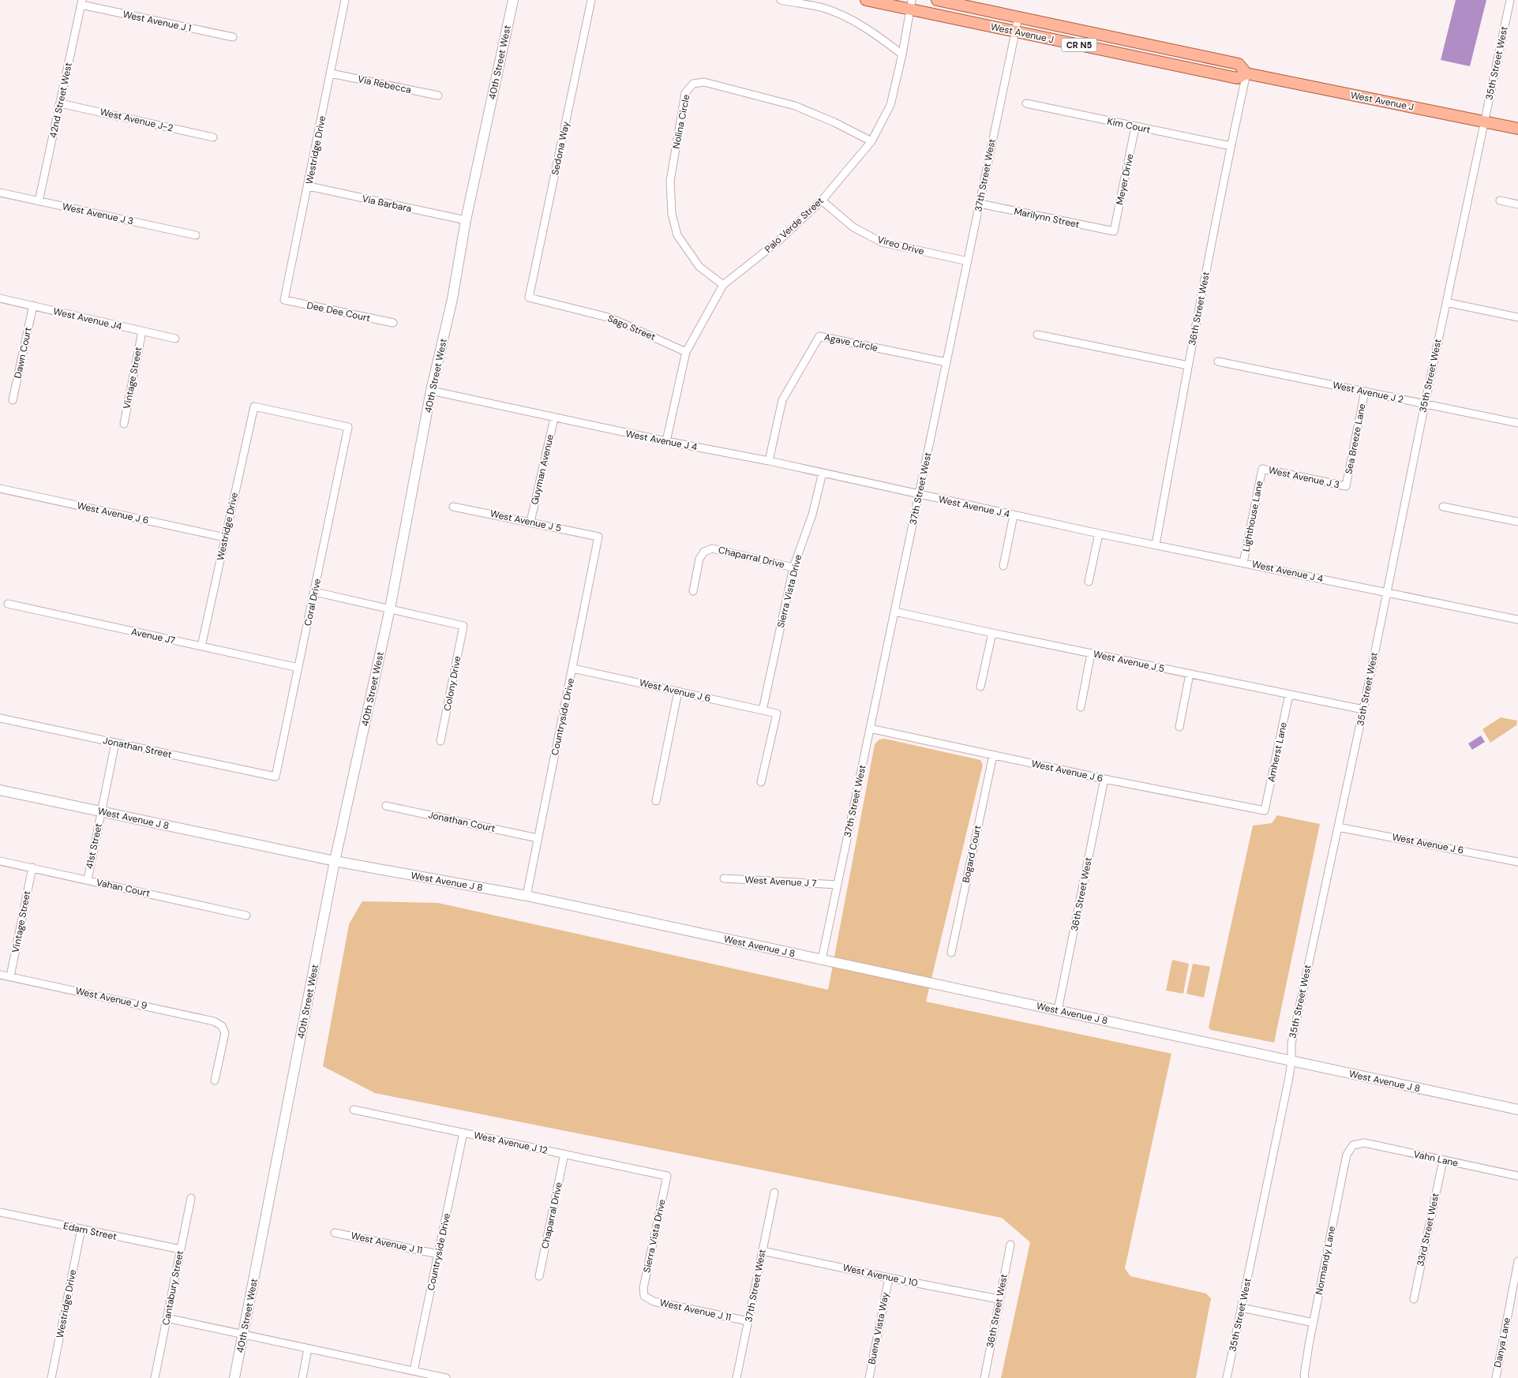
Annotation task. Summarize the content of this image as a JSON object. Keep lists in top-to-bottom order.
{
  "streets": {
    "main road": ["West Avenue J", "CR N5"],
    "street": [
      "West Avenue J 1",
      "40th Street West",
      "35th Street West",
      "Via Rebecca",
      "42nd Street West",
      "West Avenue J-2",
      "Nolina Circle",
      "Kim Court",
      "Sedona Way",
      "Westridge Drive",
      "37th Street West",
      "Meyer Drive",
      "Via Barbara",
      "West Avenue J 3",
      "Marilynn Street",
      "Palo Verde Street",
      "Vireo Drive",
      "36th Street West",
      "Dee Dee Court",
      "West Avenue J4",
      "Sago Street",
      "Agave Circle",
      "Dawn Court",
      "Vintage Street",
      "West Avenue J 2",
      "Sea Breeze Lane",
      "West Avenue J 4",
      "Guyman Avenue",
      "West Avenue J 6",
      "Lighthouse Lane",
      "West Avenue J 5",
      "Chaparral Drive",
      "Sierra Vista Drive",
      "Coral Drive",
      "Avenue J7",
      "Colony Drive",
      "Countryside Drive",
      "Jonathan Street",
      "Amherst Lane",
      "West Avenue J 8",
      "Jonathan Court",
      "41st Street",
      "Bogard Court",
      "West Avenue J 7",
      "Vahan Court",
      "West Avenue J 9",
      "West Avenue J 12",
      "Vahn Lane",
      "33rd Street West",
      "Edam Street",
      "West Avenue J 11",
      "Normandy Lane",
      "West Avenue J 10",
      "Cantabury Street",
      "Buena Vista Way",
      "Danya Lane"
    ]
  },
  "crossings": [
    ["West Avenue J 1", "42nd Street West"],
    ["West Avenue J", "35th Street West"],
    ["West Avenue J", "37th Street West"],
    ["West Avenue J", "Palo Verde Street"],
    ["West Avenue J", "36th Street West"],
    ["40th Street West", "Via Barbara"],
    ["40th Street West", "West Avenue J 4"],
    ["40th Street West", "Colony Drive"],
    ["40th Street West", "West Avenue J 8"],
    ["35th Street West", "West Avenue J 2"],
    ["35th Street West", "West Avenue J 4"],
    ["35th Street West", "West Avenue J 6"],
    ["35th Street West", "West Avenue J 5"],
    ["35th Street West", "West Avenue J 8"],
    ["Via Rebecca", "Westridge Drive"],
    ["42nd Street West", "West Avenue J-2"],
    ["42nd Street West", "West Avenue J 3"],
    ["Nolina Circle", "Palo Verde Street"],
    ["Kim Court", "Meyer Drive"],
    ["Kim Court", "36th Street West"],
    ["Sedona Way", "Sago Street"],
    ["Westridge Drive", "Via Barbara"],
    ["Westridge Drive", "Dee Dee Court"],
    ["Westridge Drive", "West Avenue J 6"],
    ["Westridge Drive", "Coral Drive"],
    ["Westridge Drive", "Avenue J7"],
    ["Westridge Drive", "Edam Street"],
    ["37th Street West", "Marilynn Street"],
    ["37th Street West", "Vireo Drive"],
    ["37th Street West", "Agave Circle"],
    ["37th Street West", "West Avenue J 4"],
    ["37th Street West", "West Avenue J 6"],
    ["37th Street West", "West Avenue J 5"],
    ["37th Street West", "West Avenue J 8"],
    ["37th Street West", "West Avenue J 7"],
    ["37th Street West", "West Avenue J 11"],
    ["37th Street West", "West Avenue J 10"],
    ["Meyer Drive", "Marilynn Street"],
    ["West Avenue J 3", "Sea Breeze Lane"],
    ["West Avenue J 3", "Lighthouse Lane"],
    ["Palo Verde Street", "Vireo Drive"],
    ["Palo Verde Street", "Sago Street"],
    ["Palo Verde Street", "West Avenue J 4"],
    ["36th Street West", "West Avenue J 4"],
    ["36th Street West", "West Avenue J 6"],
    ["36th Street West", "West Avenue J 8"],
    ["36th Street West", "West Avenue J 10"],
    ["West Avenue J4", "Dawn Court"],
    ["West Avenue J4", "Vintage Street"],
    ["Agave Circle", "West Avenue J 4"],
    ["Vintage Street", "Vahan Court"],
    ["Vintage Street", "West Avenue J 9"],
    ["West Avenue J 2", "Sea Breeze Lane"],
    ["West Avenue J 4", "Guyman Avenue"],
    ["West Avenue J 4", "Lighthouse Lane"],
    ["West Avenue J 4", "Sierra Vista Drive"],
    ["Guyman Avenue", "West Avenue J 5"],
    ["West Avenue J 6", "Sierra Vista Drive"],
    ["West Avenue J 6", "Countryside Drive"],
    ["West Avenue J 6", "Amherst Lane"],
    ["West Avenue J 6", "Bogard Court"],
    ["West Avenue J 5", "Countryside Drive"],
    ["West Avenue J 5", "Amherst Lane"],
    ["Chaparral Drive", "Sierra Vista Drive"],
    ["Chaparral Drive", "West Avenue J 12"],
    ["Sierra Vista Drive", "West Avenue J 12"],
    ["Sierra Vista Drive", "West Avenue J 11"],
    ["Coral Drive", "Avenue J7"],
    ["Coral Drive", "Jonathan Street"],
    ["Countryside Drive", "West Avenue J 8"],
    ["Countryside Drive", "Jonathan Court"],
    ["Countryside Drive", "West Avenue J 12"],
    ["Countryside Drive", "West Avenue J 11"],
    ["Jonathan Street", "41st Street"],
    ["West Avenue J 8", "41st Street"],
    ["41st Street", "Vahan Court"],
    ["Vahn Lane", "33rd Street West"],
    ["Vahn Lane", "Normandy Lane"],
    ["Edam Street", "Cantabury Street"],
    ["West Avenue J 10", "Buena Vista Way"]
  ]
}
